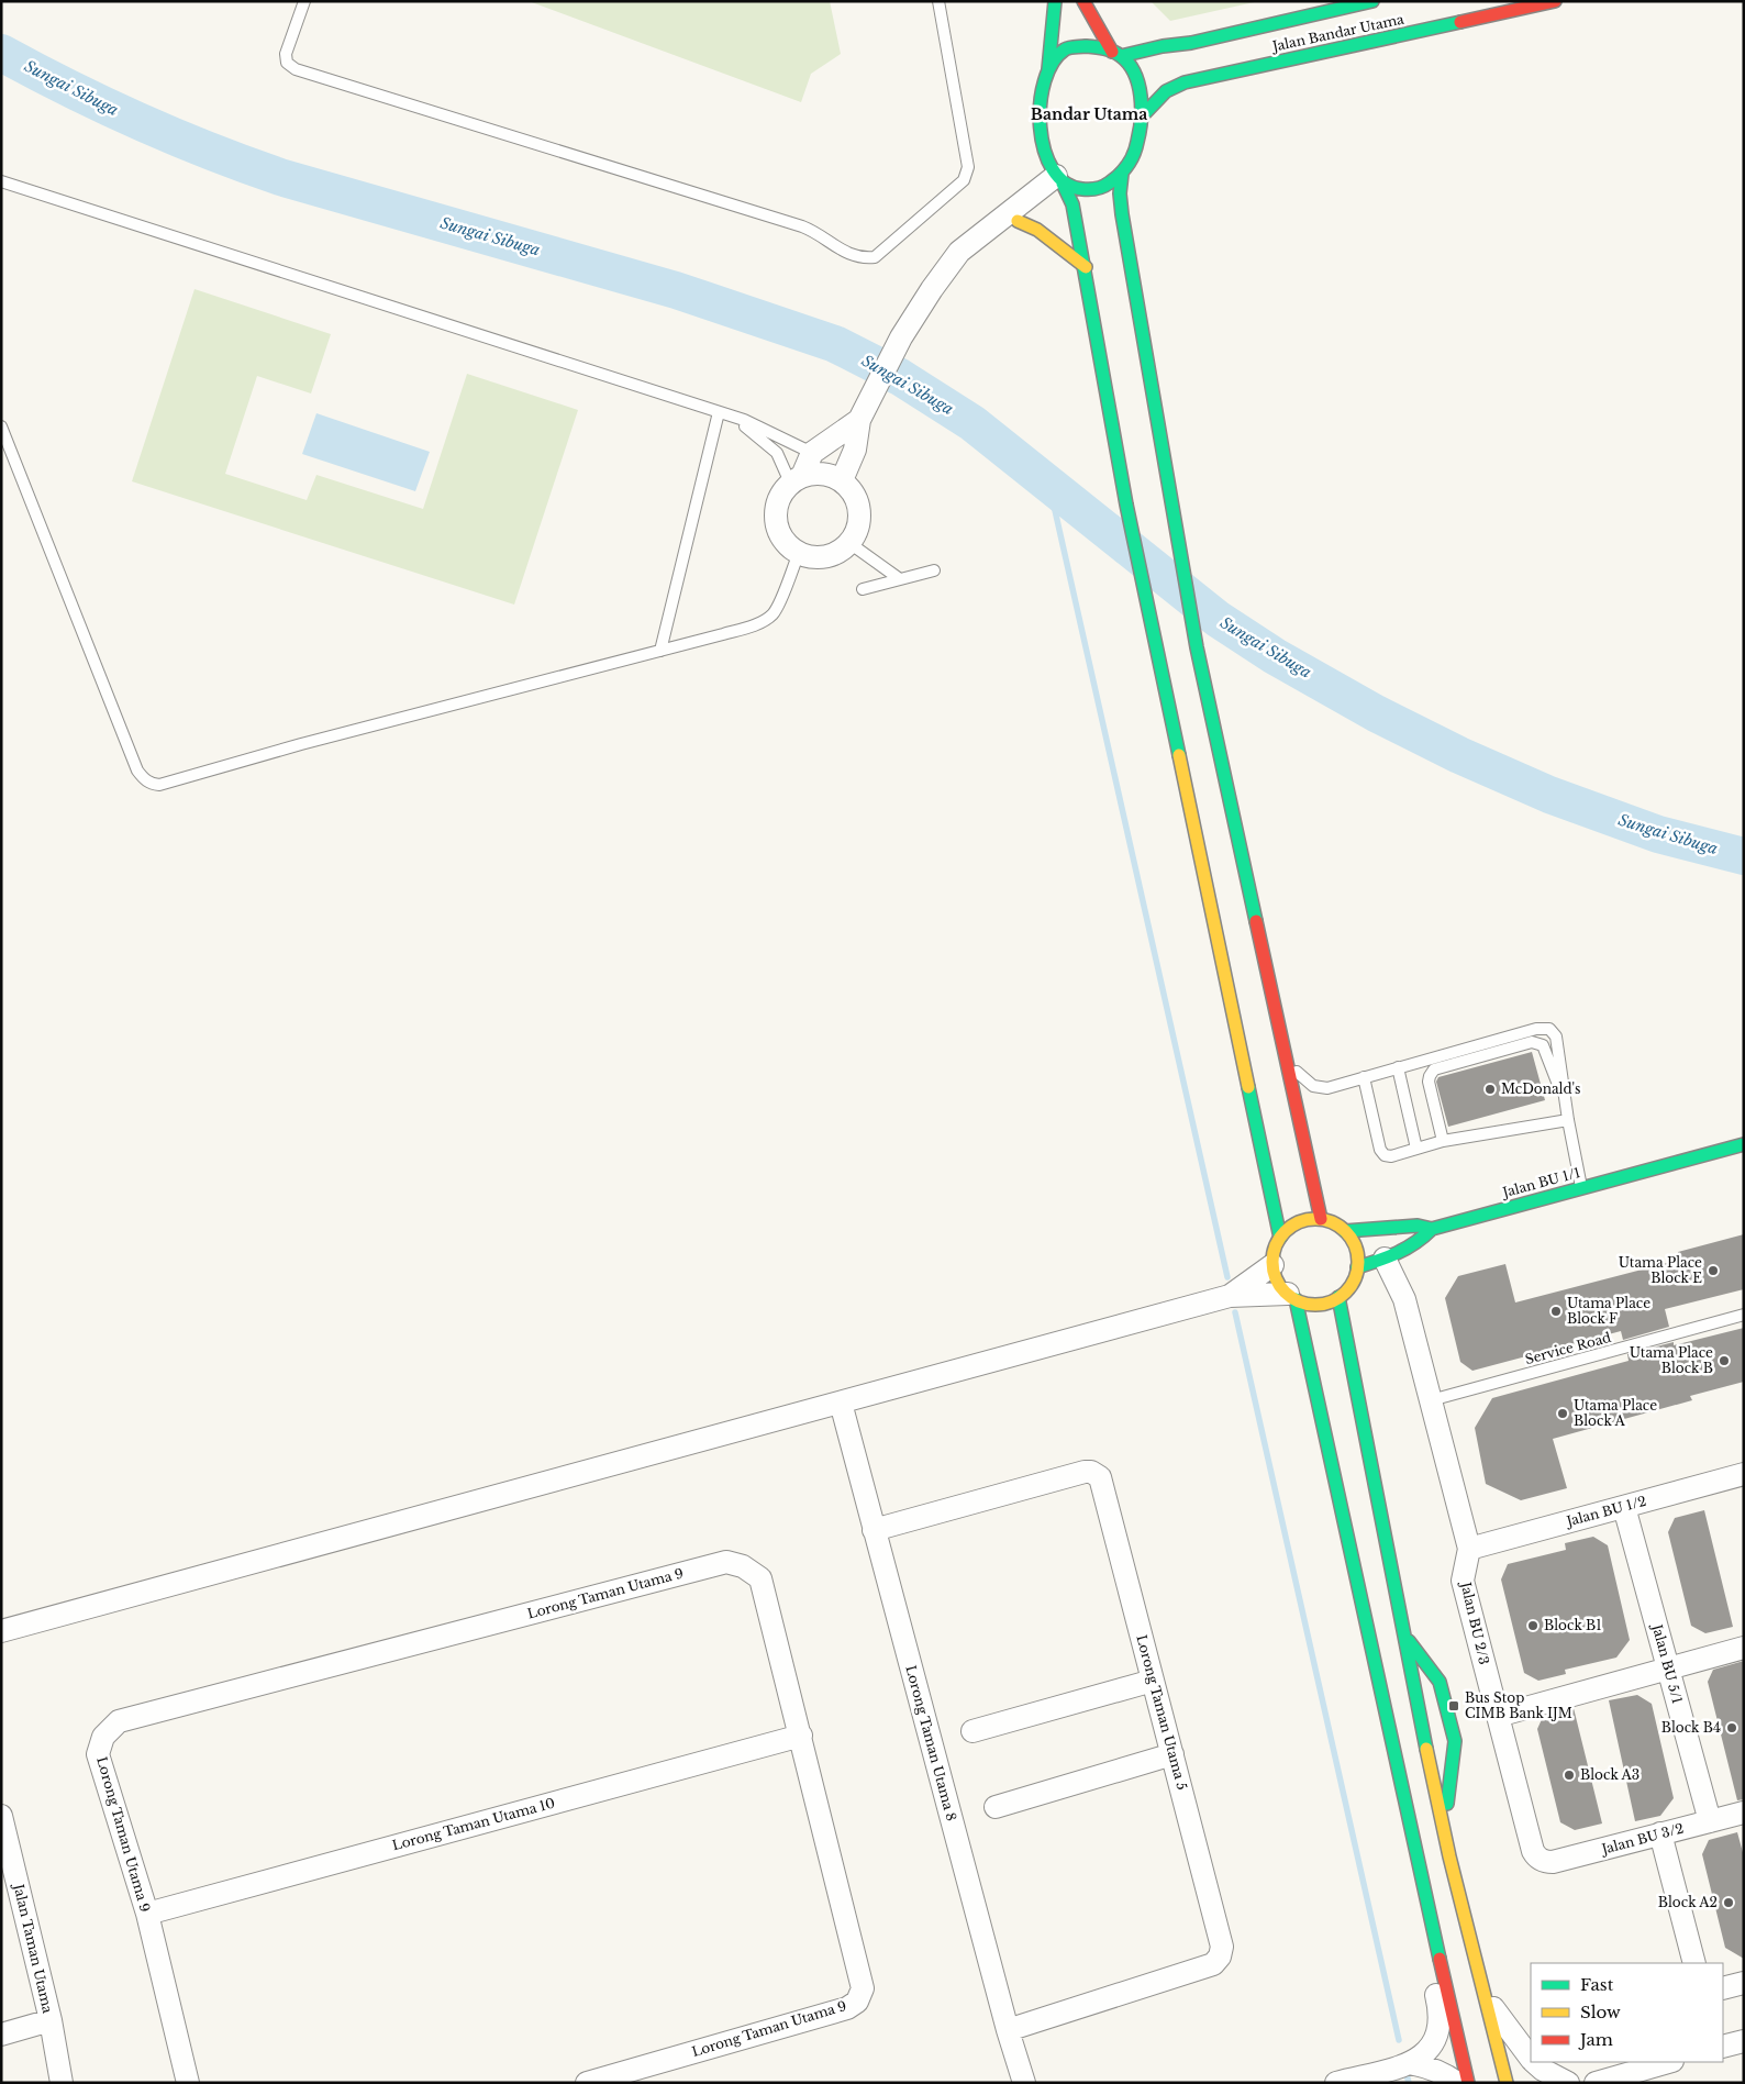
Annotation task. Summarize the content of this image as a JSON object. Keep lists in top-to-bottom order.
{
  "streets": {
    "street": [
      "Jalan Bandar Utama",
      "Jalan BU 1/1",
      "Jalan BU 1/2",
      "Lorong Taman Utama 9",
      "Jalan BU 2/3",
      "Jalan BU 5/1",
      "Lorong Taman Utama 5",
      "Lorong Taman Utama 8",
      "Lorong Taman Utama 10",
      "Jalan BU 3/2",
      "Jalan Taman Utama"
    ],
    "lane": ["Service Road"]
  },
  "crossings": [
    ["Service Road", "Jalan BU 2/3"],
    ["Jalan BU 1/2", "Jalan BU 2/3"],
    ["Jalan BU 1/2", "Jalan BU 5/1"],
    ["Lorong Taman Utama 9", "Lorong Taman Utama 10"],
    ["Jalan BU 2/3", "Jalan BU 3/2"],
    ["Jalan BU 5/1", "Jalan BU 3/2"],
    ["Lorong Taman Utama 5", "Lorong Taman Utama 8"]
  ],
  "districts": ["Bandar Utama"],
  "water": ["Sungai Sibuga"],
  "places": {
    "other": [
      "McDonald's",
      "Utama Place Block E",
      "Utama Place Block F",
      "Utama Place Block B",
      "Utama Place Block A",
      "Block B1",
      "Block B4",
      "Block A3",
      "Block A2"
    ],
    "transit": ["Bus Stop CIMB Bank IJM"]
  },
  "legend": ["Fast", "Slow", "Jam"]
}
